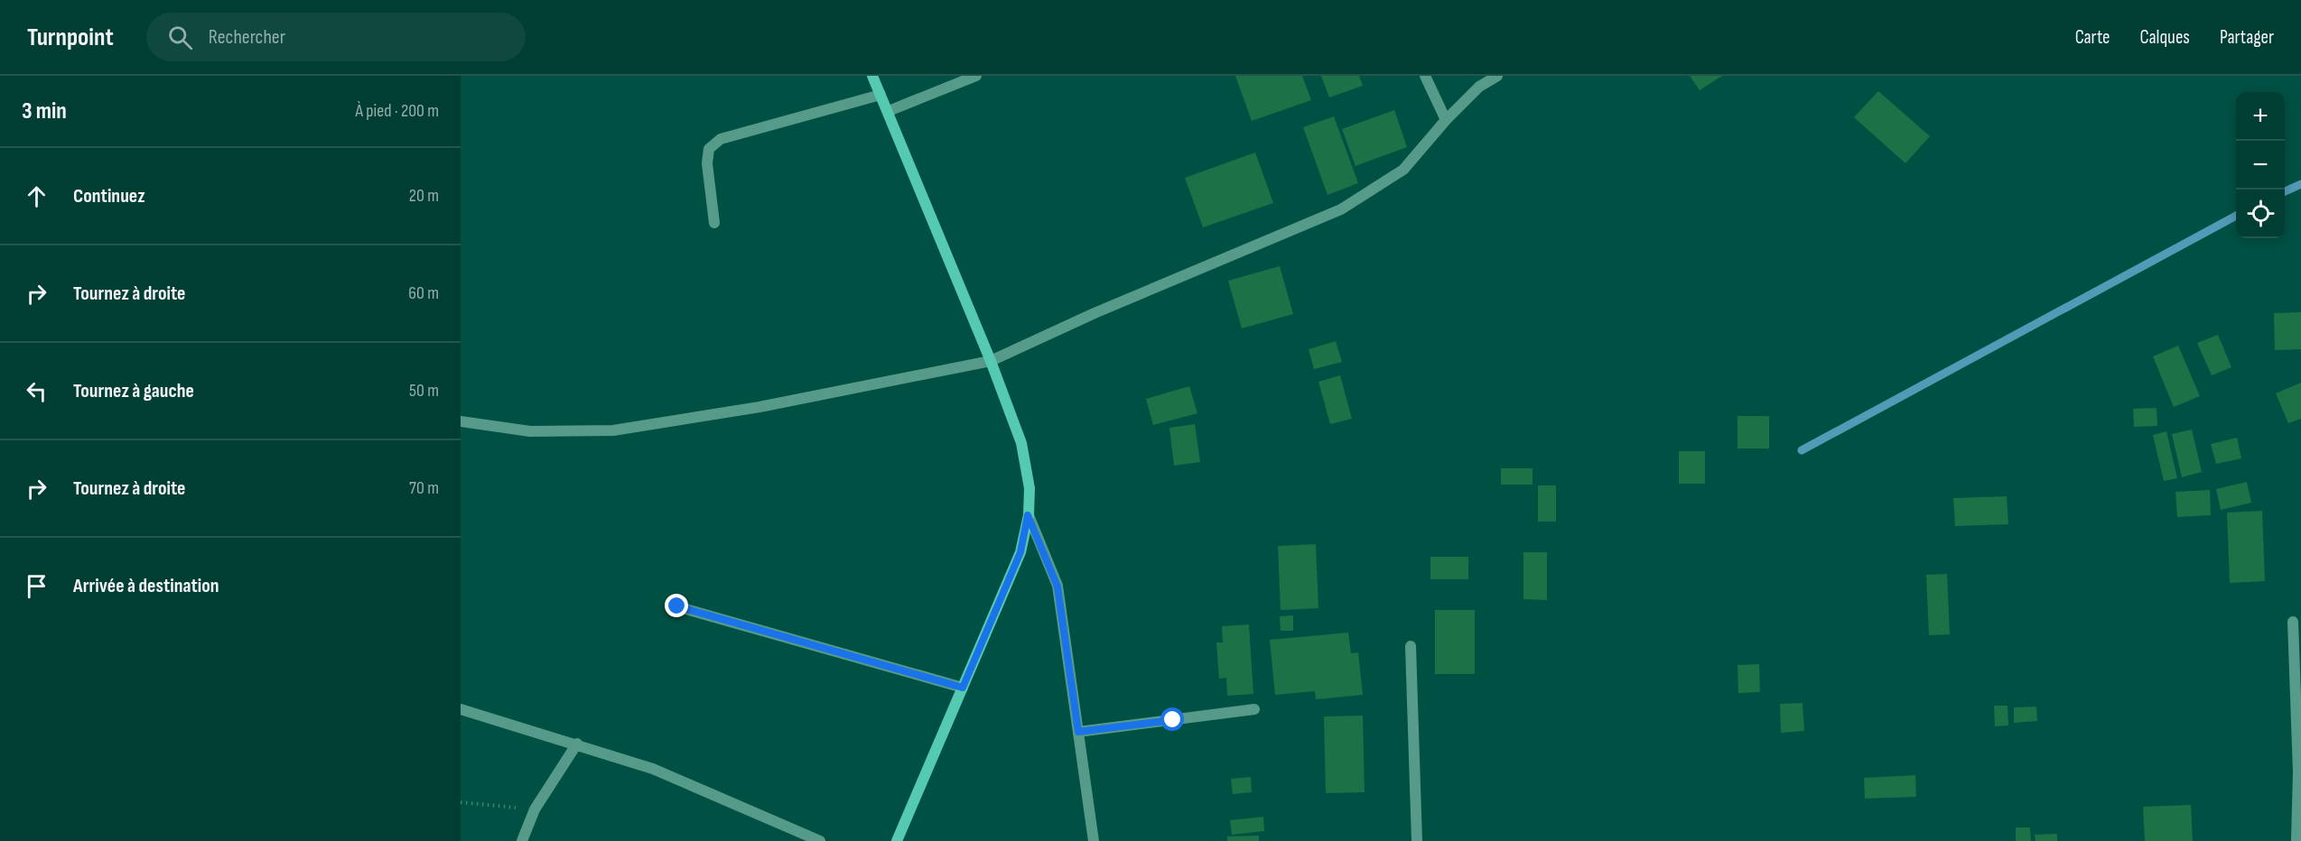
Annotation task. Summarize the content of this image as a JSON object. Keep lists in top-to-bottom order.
{
  "page": {
    "header": "Turnpoint",
    "search": "Rechercher",
    "nav": ["Carte", "Calques", "Partager"],
    "heading": ["3 min", "À pied · 200 m"],
    "map_buttons": ["+", "−"],
    "list": [
      ["Continuez", "20 m"],
      ["Tournez à droite", "60 m"],
      ["Tournez à gauche", "50 m"],
      ["Tournez à droite", "70 m"],
      "Arrivée à destination"
    ]
  }
}
